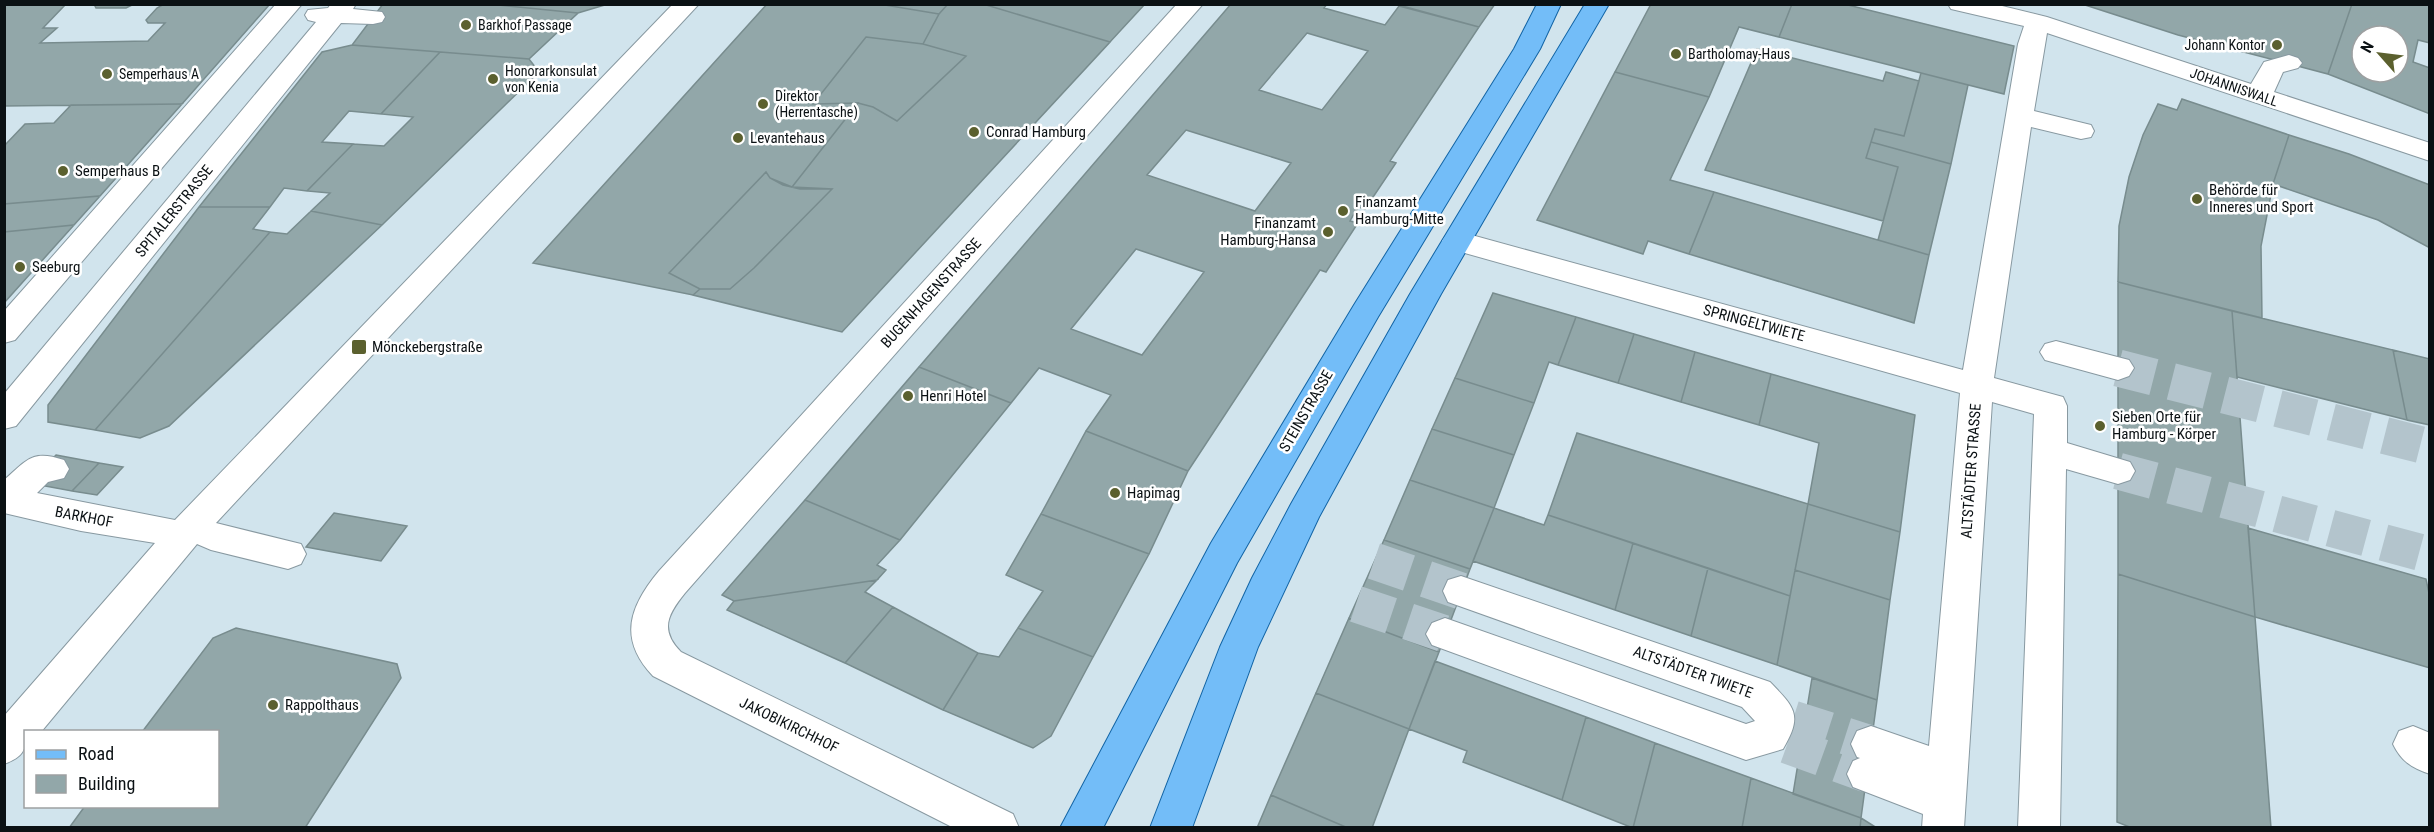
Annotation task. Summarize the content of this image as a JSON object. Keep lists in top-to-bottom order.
{
  "streets": {
    "main road": ["STEINSTRASSE"],
    "street": [
      "JOHANNISWALL",
      "SPITALERSTRASSE",
      "BUGENHAGENSTRASSE",
      "SPRINGELTWIETE",
      "ALTSTÄDTER STRASSE",
      "BARKHOF",
      "ALTSTÄDTER TWIETE",
      "JAKOBIKIRCHHOF"
    ]
  },
  "crossings": [
    ["JOHANNISWALL", "ALTSTÄDTER STRASSE"],
    ["BUGENHAGENSTRASSE", "JAKOBIKIRCHHOF"],
    ["SPRINGELTWIETE", "ALTSTÄDTER STRASSE"]
  ],
  "places": {
    "other": [
      "Barkhof Passage",
      "Johann Kontor",
      "Bartholomay-Haus",
      "Semperhaus A",
      "Honorarkonsulat von Kenia",
      "Direktor (Herrentasche)",
      "Conrad Hamburg",
      "Levantehaus",
      "Semperhaus B",
      "Behörde für Inneres und Sport",
      "Finanzamt Hamburg-Mitte",
      "Finanzamt Hamburg-Hansa",
      "Seeburg",
      "Henri Hotel",
      "Sieben Orte für Hamburg - Körper",
      "Hapimag",
      "Rappolthaus"
    ],
    "transit": ["Mönckebergstraße"]
  },
  "legend": ["Road", "Building"],
  "north": "top left"
}
